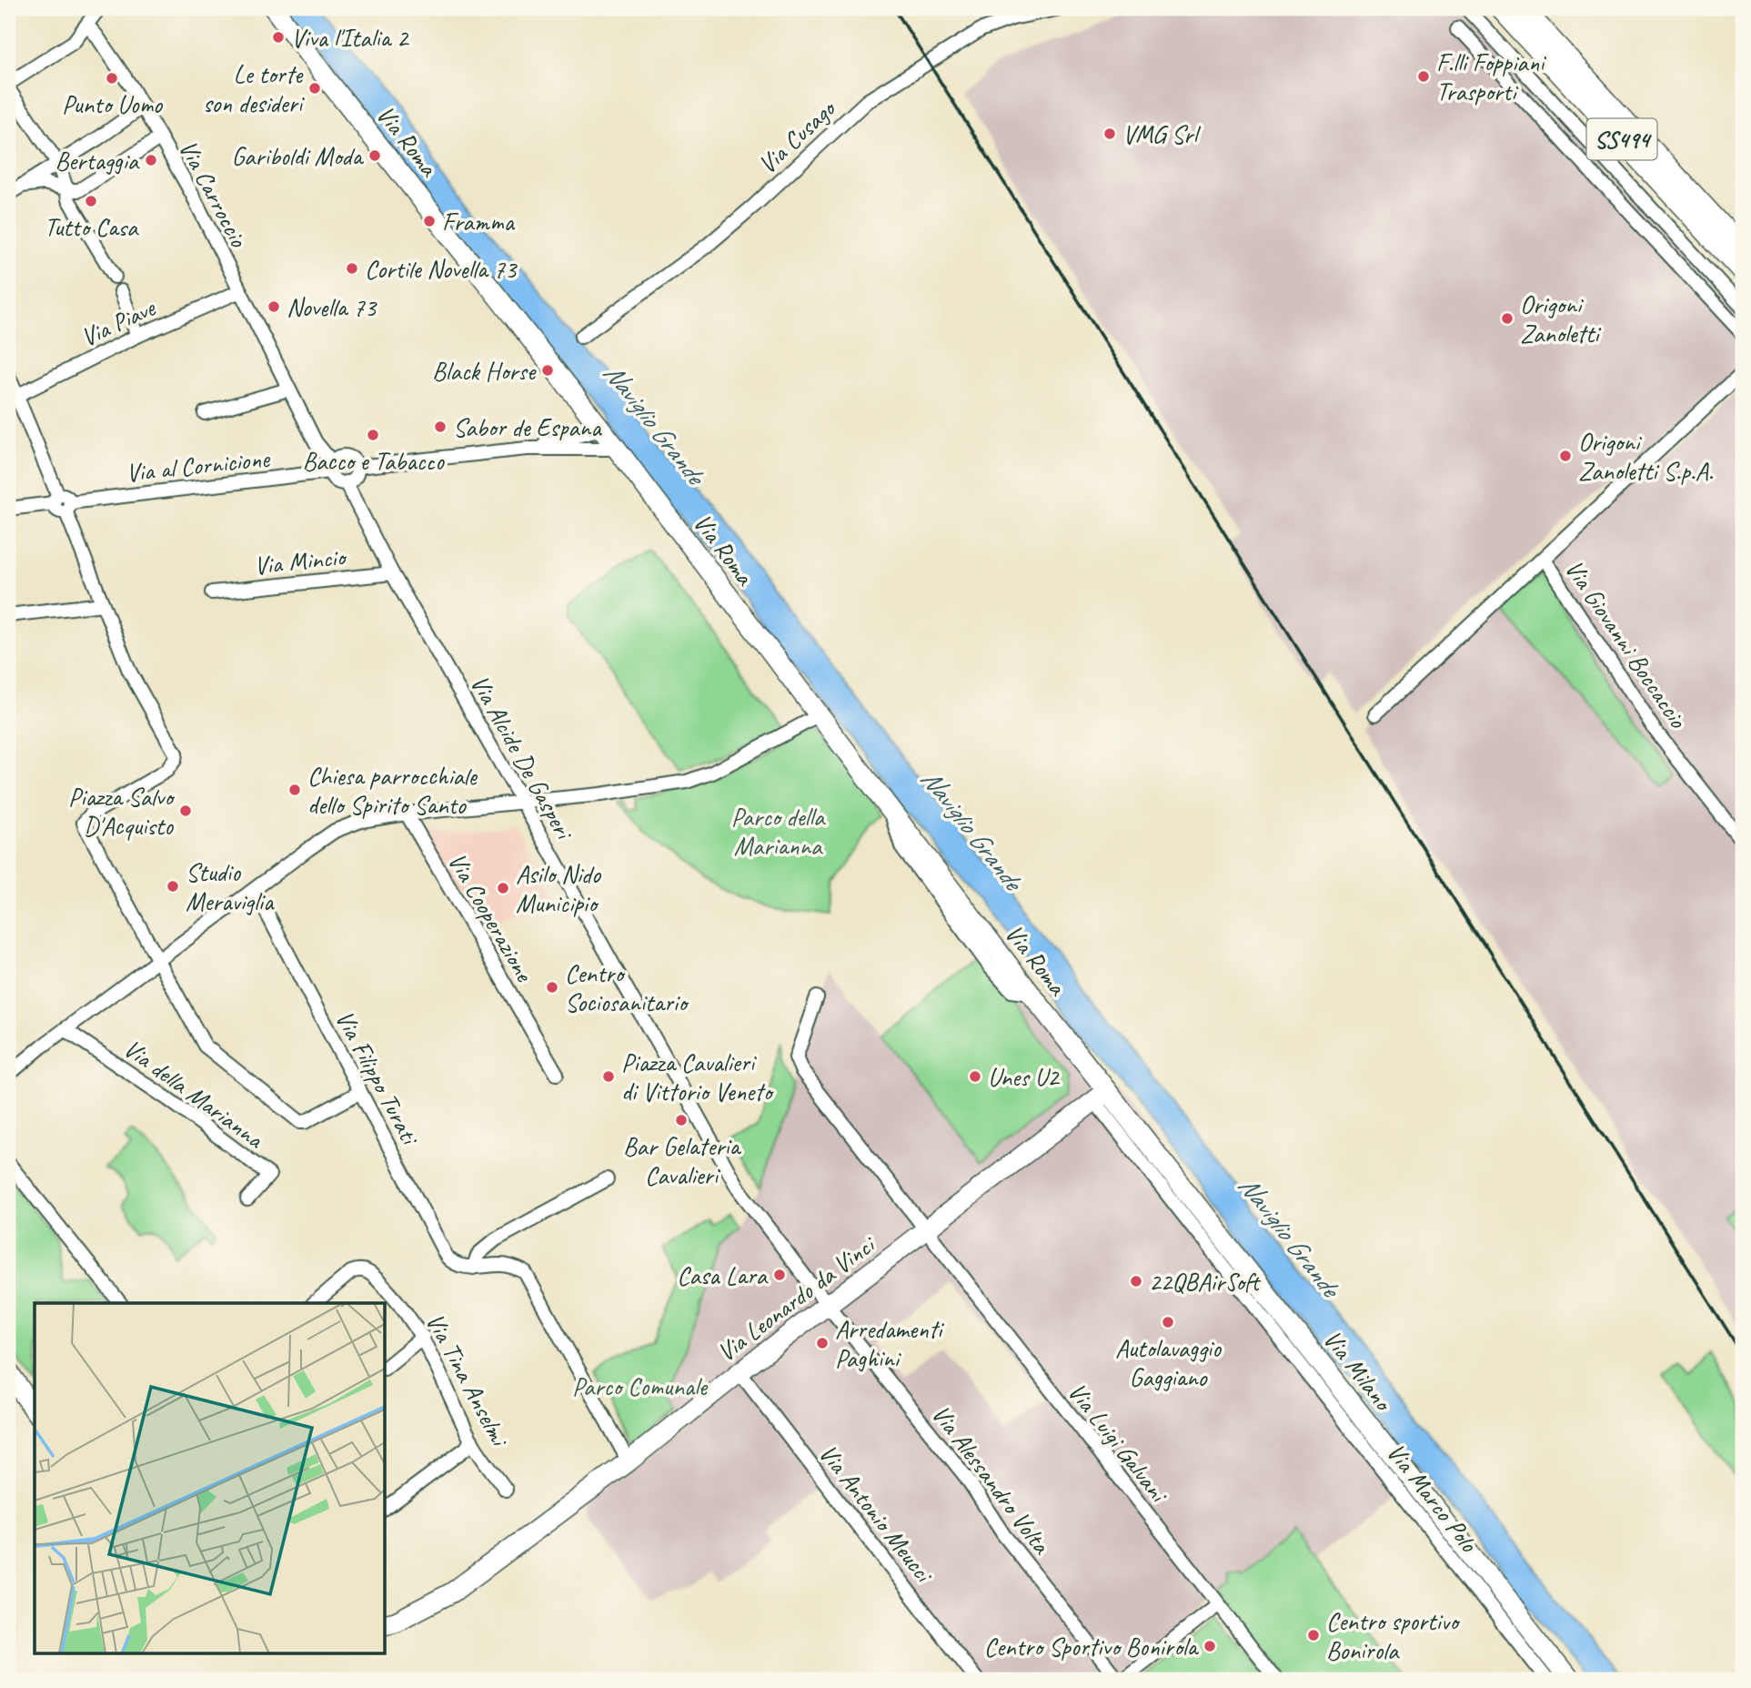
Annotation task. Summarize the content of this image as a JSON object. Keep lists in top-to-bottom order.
{
  "streets": {
    "main road": [
      "SS494",
      "Via Roma",
      "Via Leonardo da Vinci",
      "Via Milano"
    ],
    "street": [
      "Via Cusago",
      "Via Carroccio",
      "Via Piave",
      "Via al Cornicione",
      "Via Mincio",
      "Via Giovanni Boccaccio",
      "Via Alcide De Gasperi",
      "Via Cooperazione",
      "Via Filippo Turati",
      "Via della Marianna",
      "Via Tina Anselmi",
      "Via Luigi Galvani",
      "Via Alessandro Volta",
      "Via Marco Polo",
      "Via Antonio Meucci"
    ]
  },
  "crossings": [
    ["Via Roma", "Via Leonardo da Vinci"],
    ["Via Roma", "Via Milano"],
    ["Via Roma", "Via Marco Polo"],
    ["Via Carroccio", "Via Piave"],
    ["Via Carroccio", "Via al Cornicione"],
    ["Via Carroccio", "Via Alcide De Gasperi"],
    ["Via al Cornicione", "Via Alcide De Gasperi"],
    ["Via Mincio", "Via Alcide De Gasperi"],
    ["Via Alcide De Gasperi", "Via Leonardo da Vinci"],
    ["Via Alcide De Gasperi", "Via Alessandro Volta"],
    ["Via Filippo Turati", "Via Leonardo da Vinci"],
    ["Via Leonardo da Vinci", "Via Milano"],
    ["Via Leonardo da Vinci", "Via Luigi Galvani"],
    ["Via Leonardo da Vinci", "Via Alessandro Volta"],
    ["Via Leonardo da Vinci", "Via Marco Polo"],
    ["Via Leonardo da Vinci", "Via Antonio Meucci"],
    ["Via Milano", "Via Marco Polo"]
  ],
  "water": ["Naviglio Grande"],
  "parks": ["Parco della Marianna", "Parco Comunale"],
  "places": [
    "Viva l'Italia 2",
    "F.lli Foppiani Trasporti",
    "Punto Uomo",
    "Le torte son desideri",
    "VMG Srl",
    "Gariboldi Moda",
    "Bertaggia",
    "Tutto Casa",
    "Framma",
    "Cortile Novella 73",
    "Novella 73",
    "Origoni Zanoletti",
    "Black Horse",
    "Sabor de Espana",
    "Bacco e Tabacco",
    "Origoni Zanoletti S.p.A.",
    "Chiesa parrocchiale dello Spirito Santo",
    "Piazza Salvo D'Acquisto",
    "Studio Meraviglia",
    "Asilo Nido Municipio",
    "Centro Sociosanitario",
    "Piazza Cavalieri di Vittorio Veneto",
    "Unes U2",
    "Bar Gelateria Cavalieri",
    "Casa Lara",
    "22QBAirSoft",
    "Autolavaggio Gaggiano",
    "Arredamenti Paghini",
    "Centro sportivo Bonirola",
    "Centro Sportivo Bonirola"
  ]
}
